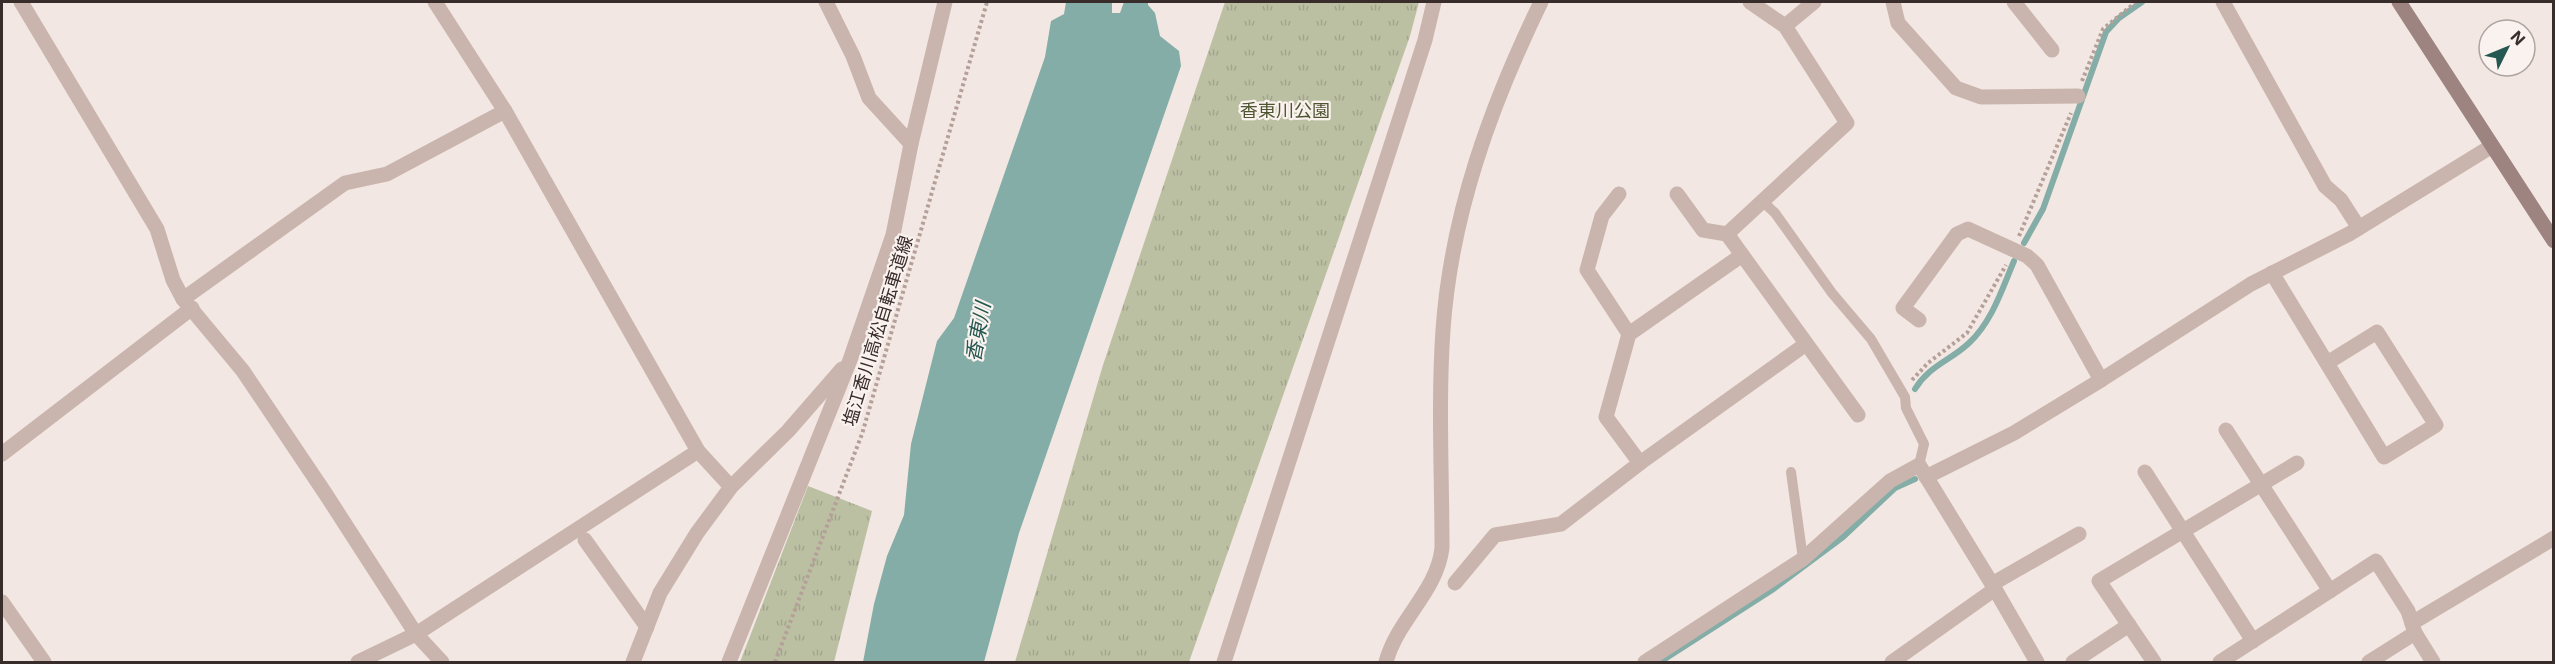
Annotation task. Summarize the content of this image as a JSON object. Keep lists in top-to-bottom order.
{
  "streets": {
    "path": ["塩江香川高松自転車道線"]
  },
  "water": ["香東川"],
  "parks": ["香東川公園"],
  "north": "top right"
}
